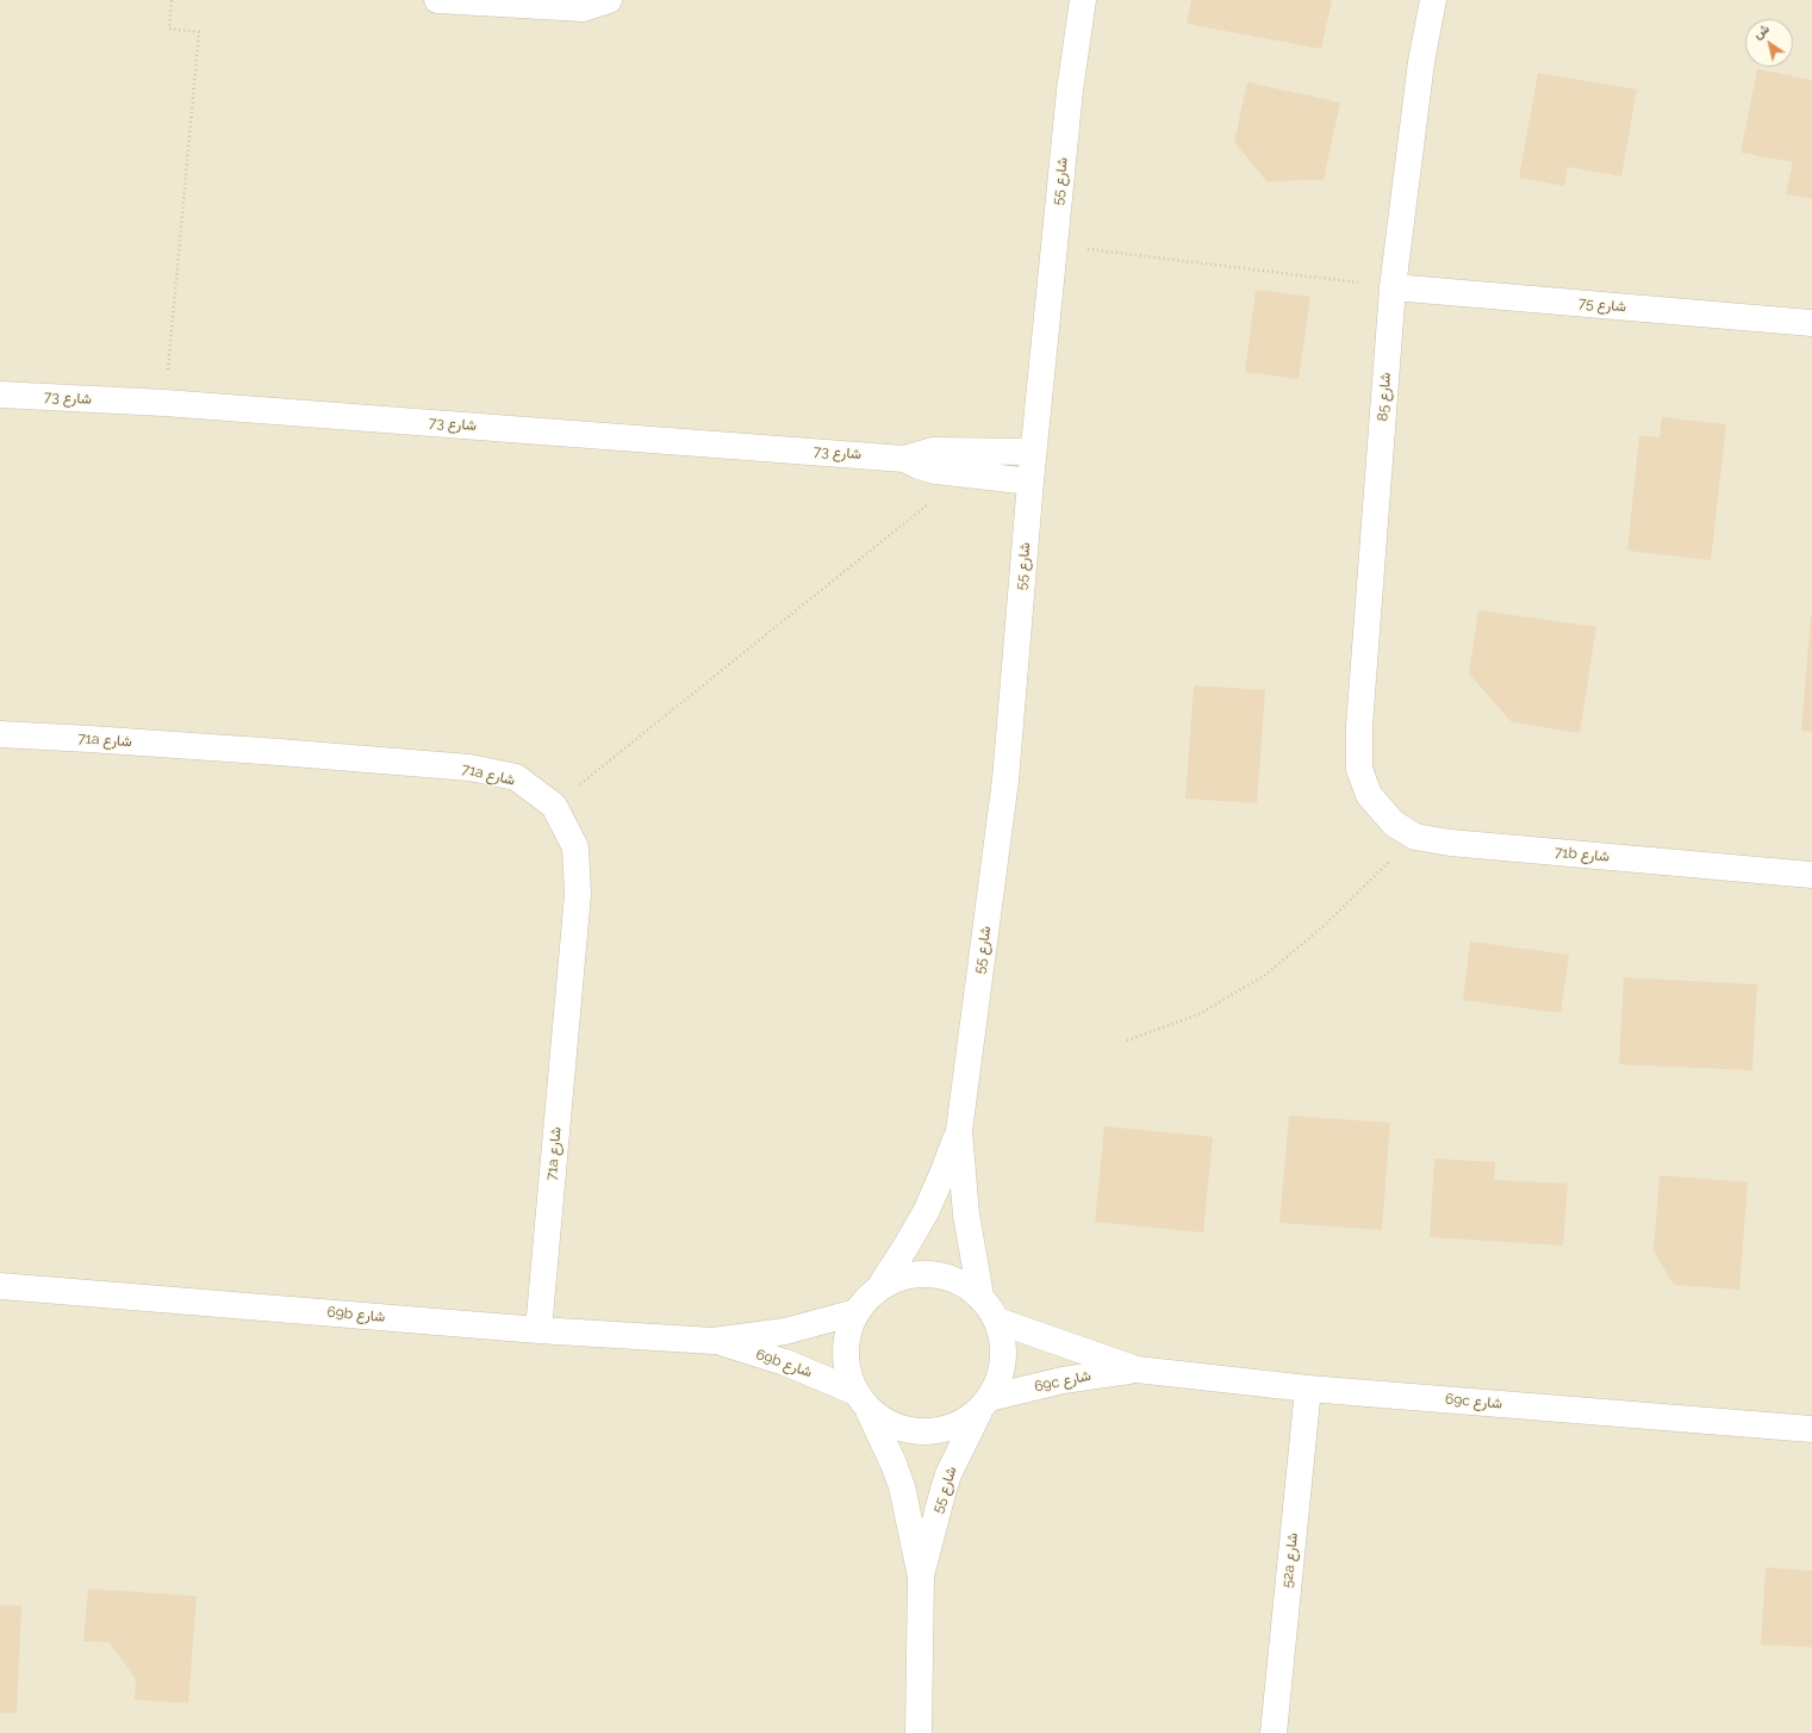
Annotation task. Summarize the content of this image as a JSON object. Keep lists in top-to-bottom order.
{
  "streets": {
    "street": [
      "شارع 55",
      "شارع 75",
      "شارع 85",
      "شارع 73",
      "71a شارع",
      "71b شارع",
      "69b شارع",
      "69c شارع",
      "52a شارع"
    ]
  },
  "crossings": [
    ["شارع 55", "شارع 73"],
    ["شارع 55", "69b شارع"],
    ["شارع 55", "69c شارع"],
    ["شارع 75", "شارع 85"],
    ["شارع 85", "71b شارع"],
    ["71a شارع", "69b شارع"],
    ["69b شارع", "69c شارع"],
    ["69c شارع", "52a شارع"]
  ],
  "north": "top left"
}
